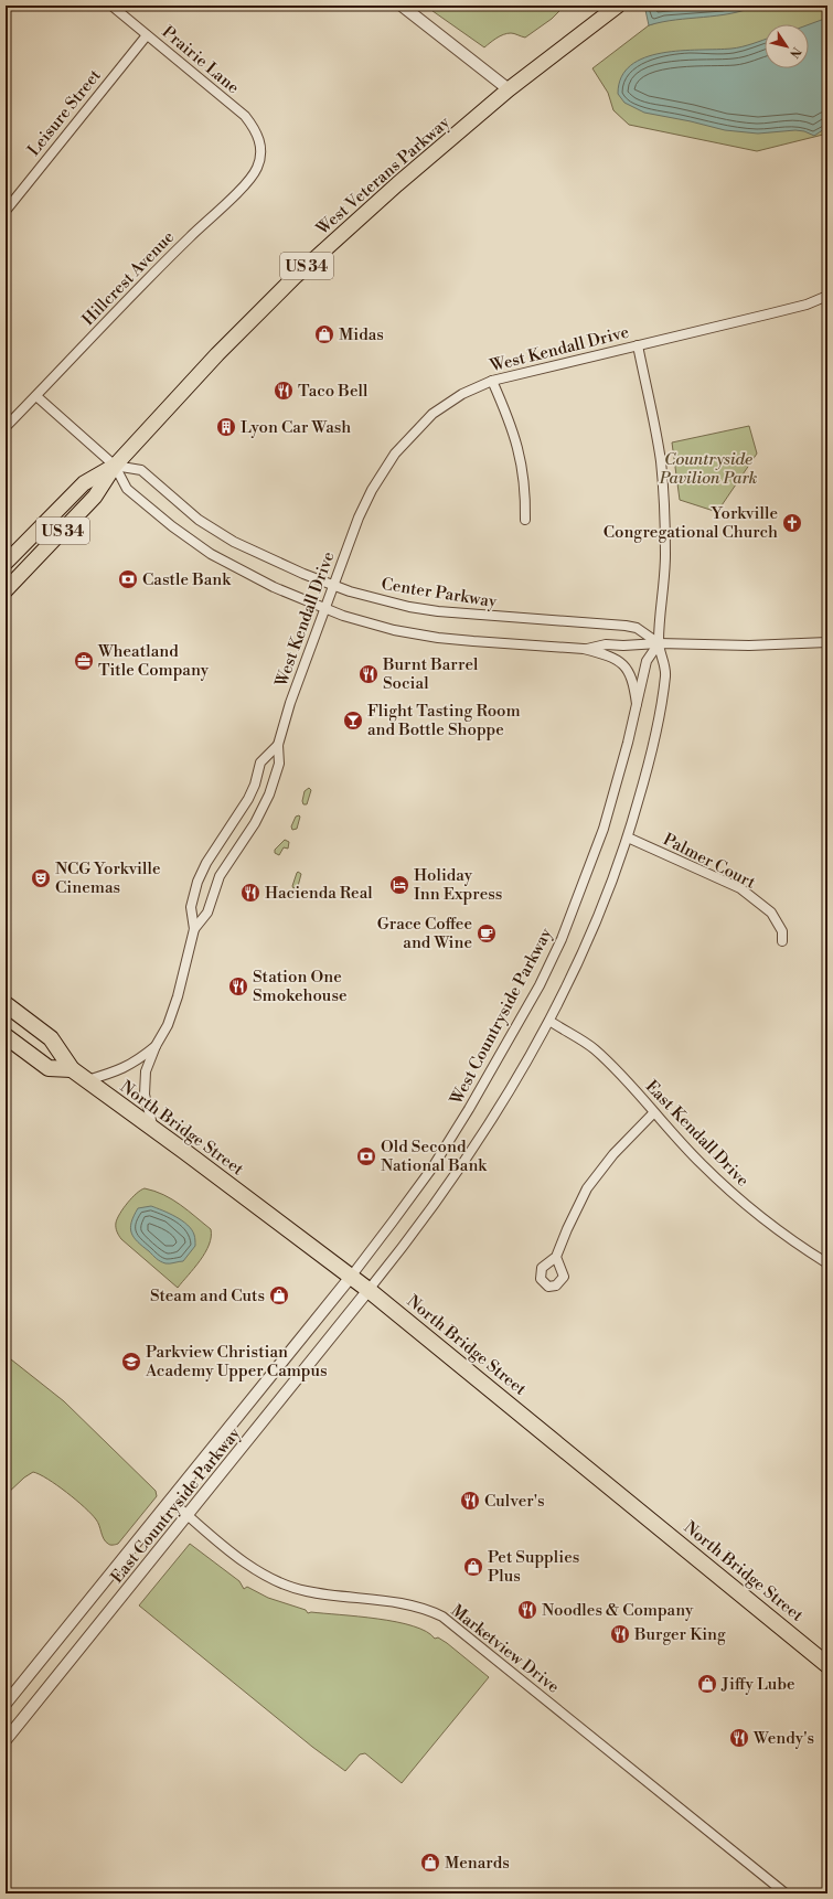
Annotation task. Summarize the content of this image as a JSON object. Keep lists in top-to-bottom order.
{
  "streets": {
    "highway": ["North Bridge Street"],
    "main road": ["West Veterans Parkway", "US 34"],
    "street": [
      "Prairie Lane",
      "Leisure Street",
      "Hillcrest Avenue",
      "West Kendall Drive",
      "Center Parkway",
      "Palmer Court",
      "West Countryside Parkway",
      "East Kendall Drive",
      "East Countryside Parkway",
      "Marketview Drive"
    ]
  },
  "crossings": [
    ["Prairie Lane", "Leisure Street"],
    ["Prairie Lane", "Hillcrest Avenue"],
    ["West Veterans Parkway", "Center Parkway"],
    ["West Kendall Drive", "Center Parkway"],
    ["West Kendall Drive", "West Countryside Parkway"],
    ["West Kendall Drive", "North Bridge Street"],
    ["Center Parkway", "West Countryside Parkway"],
    ["Palmer Court", "West Countryside Parkway"],
    ["West Countryside Parkway", "North Bridge Street"],
    ["West Countryside Parkway", "East Kendall Drive"],
    ["West Countryside Parkway", "East Countryside Parkway"],
    ["North Bridge Street", "East Countryside Parkway"],
    ["East Countryside Parkway", "Marketview Drive"]
  ],
  "parks": ["Countryside Pavilion Park"],
  "places": {
    "shop": [
      "Midas",
      "Steam and Cuts",
      "Pet Supplies Plus",
      "Jiffy Lube",
      "Menards"
    ],
    "restaurant": [
      "Taco Bell",
      "Burnt Barrel Social",
      "Hacienda Real",
      "Station One Smokehouse",
      "Culver's",
      "Noodles & Company",
      "Burger King",
      "Wendy's"
    ],
    "building": ["Lyon Car Wash"],
    "church": ["Yorkville Congregational Church"],
    "bank": ["Castle Bank", "Old Second National Bank"],
    "office": ["Wheatland Title Company"],
    "bar": ["Flight Tasting Room and Bottle Shoppe"],
    "theatre": ["NCG Yorkville Cinemas"],
    "hotel": ["Holiday Inn Express"],
    "cafe": ["Grace Coffee and Wine"],
    "school or university": ["Parkview Christian Academy Upper Campus"]
  },
  "north": "bottom right"
}
